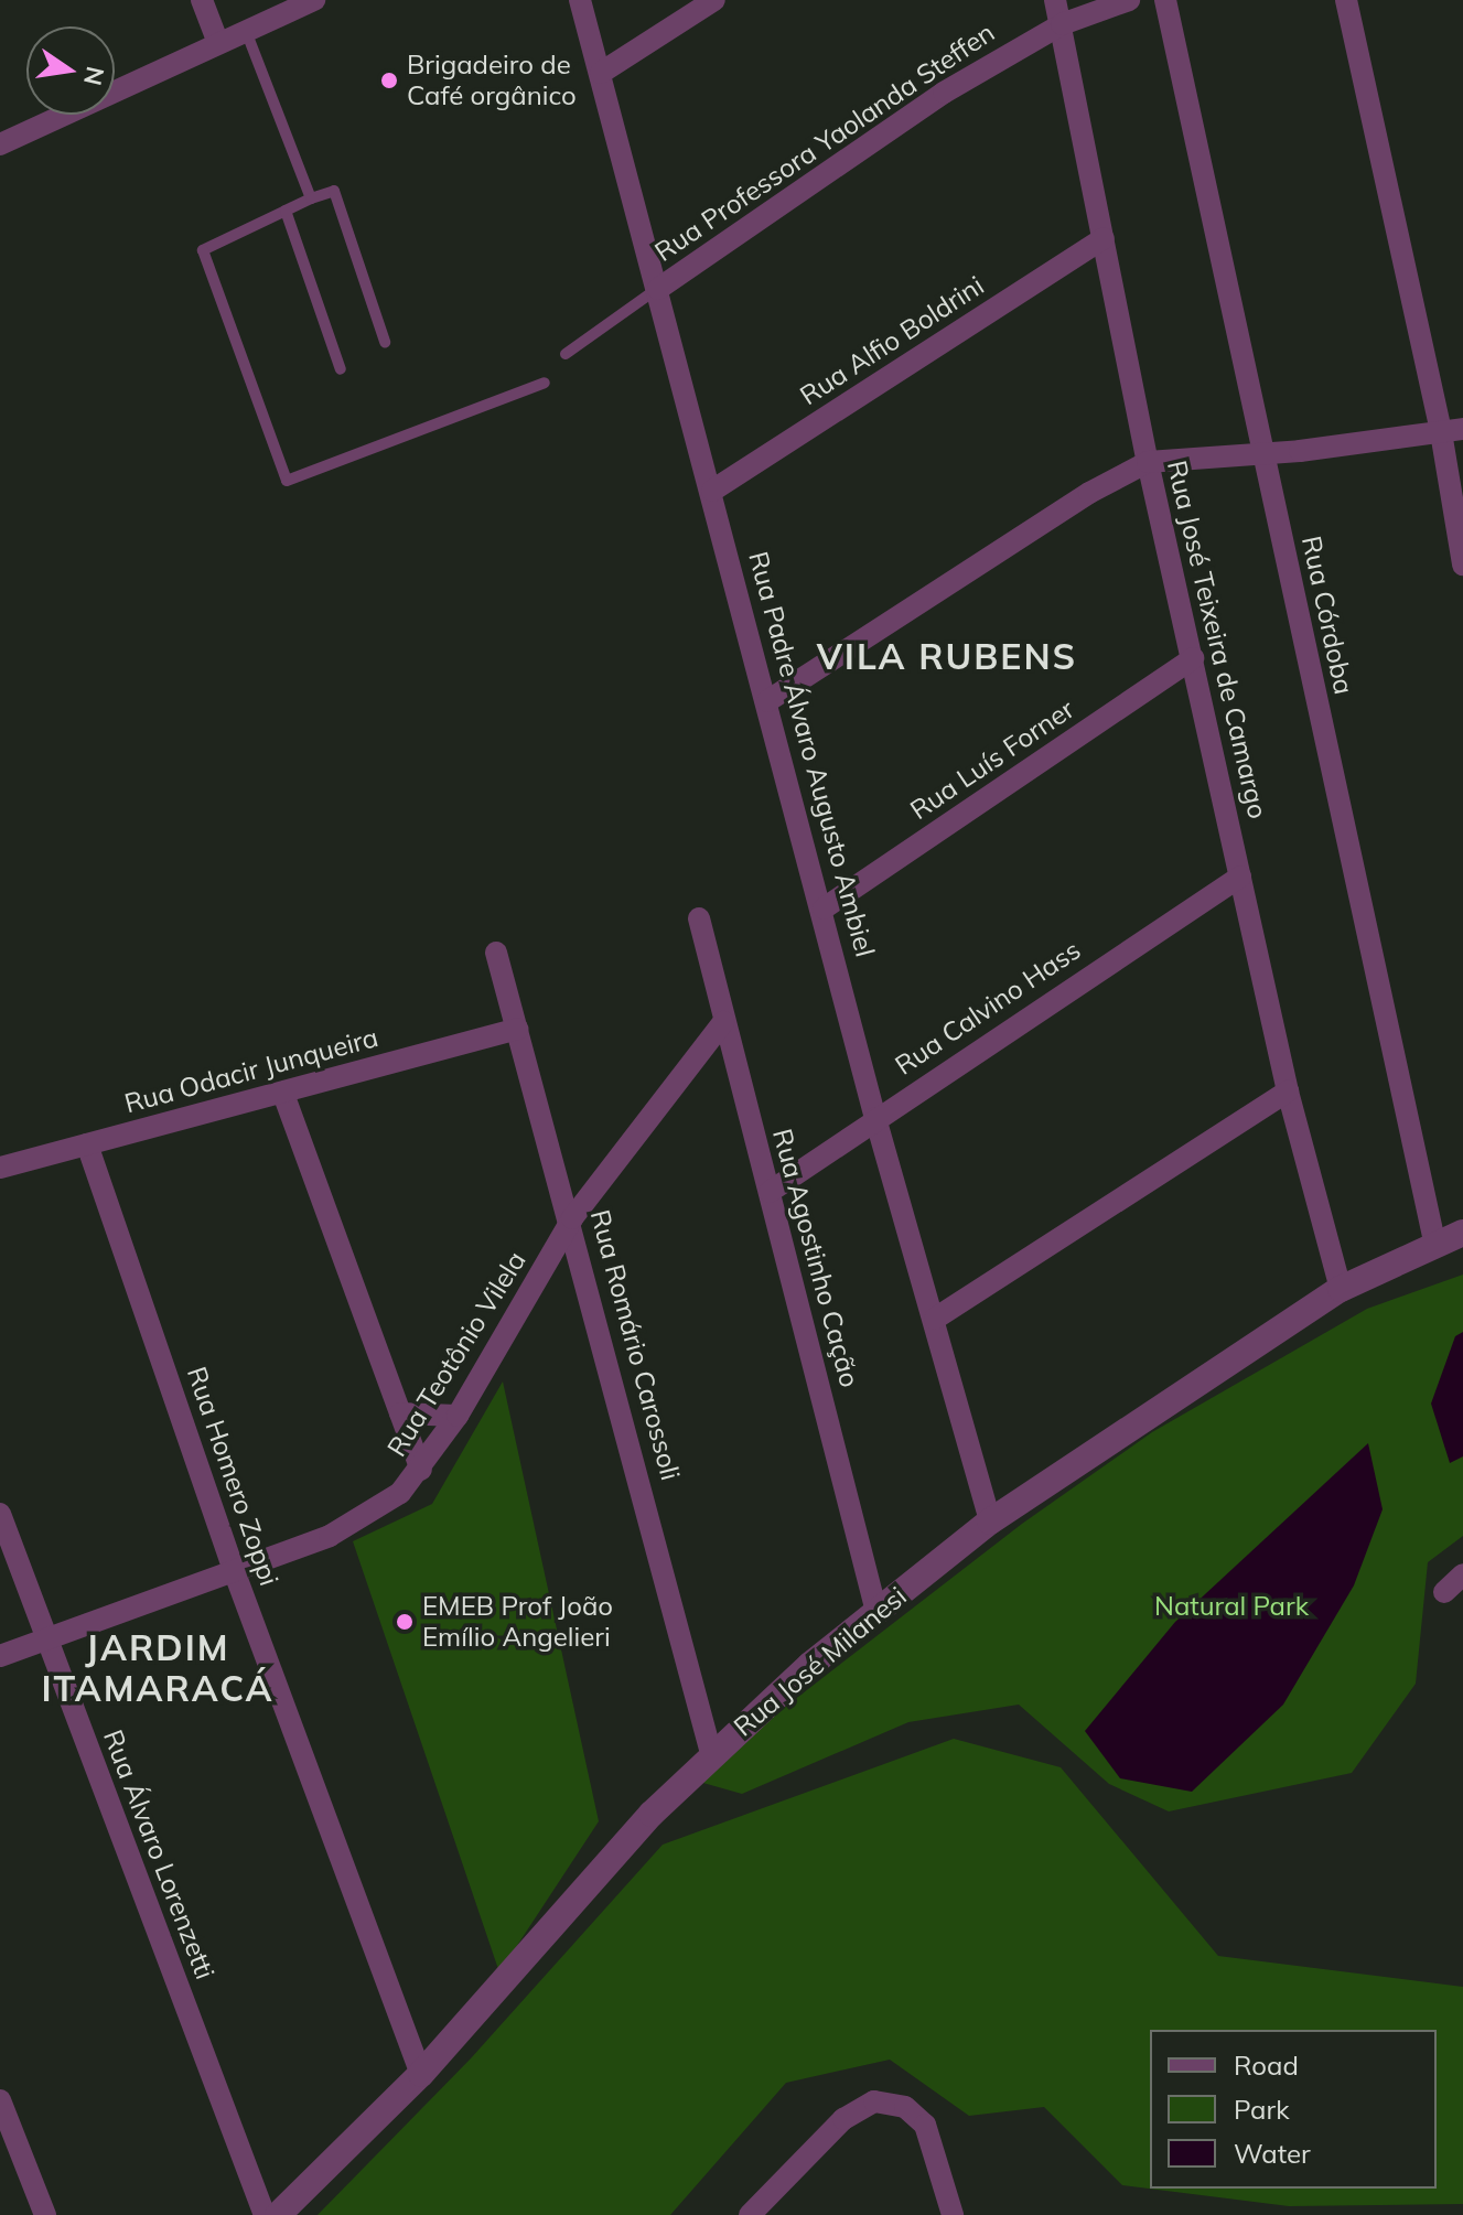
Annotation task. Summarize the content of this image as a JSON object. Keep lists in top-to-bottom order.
{
  "streets": {
    "street": [
      "Rua Professora Yaolanda Steffen",
      "Rua Alfio Boldrini",
      "Rua Córdoba",
      "Rua José Teixeira de Camargo",
      "Rua Padre Álvaro Augusto Ambiel",
      "Rua Luís Forner",
      "Rua Calvino Hass",
      "Rua Odacir Junqueira",
      "Rua Agostinho Cação",
      "Rua Romário Carossoli",
      "Rua Teotônio Vilela",
      "Rua Homero Zoppi",
      "Rua José Milanesi",
      "Rua Álvaro Lorenzetti"
    ]
  },
  "crossings": [
    ["Rua Professora Yaolanda Steffen", "Rua José Teixeira de Camargo"],
    ["Rua Professora Yaolanda Steffen", "Rua Padre Álvaro Augusto Ambiel"],
    ["Rua Alfio Boldrini", "Rua José Teixeira de Camargo"],
    ["Rua Alfio Boldrini", "Rua Padre Álvaro Augusto Ambiel"],
    ["Rua Córdoba", "Rua José Milanesi"],
    ["Rua José Teixeira de Camargo", "Rua Luís Forner"],
    ["Rua José Teixeira de Camargo", "Rua Calvino Hass"],
    ["Rua José Teixeira de Camargo", "Rua José Milanesi"],
    ["Rua Padre Álvaro Augusto Ambiel", "Rua Luís Forner"],
    ["Rua Padre Álvaro Augusto Ambiel", "Rua Calvino Hass"],
    ["Rua Padre Álvaro Augusto Ambiel", "Rua José Milanesi"],
    ["Rua Calvino Hass", "Rua Agostinho Cação"],
    ["Rua Odacir Junqueira", "Rua Romário Carossoli"],
    ["Rua Odacir Junqueira", "Rua Homero Zoppi"],
    ["Rua Agostinho Cação", "Rua Teotônio Vilela"],
    ["Rua Agostinho Cação", "Rua José Milanesi"],
    ["Rua Romário Carossoli", "Rua Teotônio Vilela"],
    ["Rua Romário Carossoli", "Rua José Milanesi"],
    ["Rua Teotônio Vilela", "Rua Homero Zoppi"],
    ["Rua Teotônio Vilela", "Rua Álvaro Lorenzetti"],
    ["Rua Homero Zoppi", "Rua José Milanesi"]
  ],
  "districts": ["VILA RUBENS", "JARDIM ITAMARACÁ"],
  "parks": ["Natural Park"],
  "places": ["Brigadeiro de Café orgânico", "EMEB Prof João Emílio Angelieri"],
  "legend": ["Road", "Park", "Water"],
  "north": "right"
}
